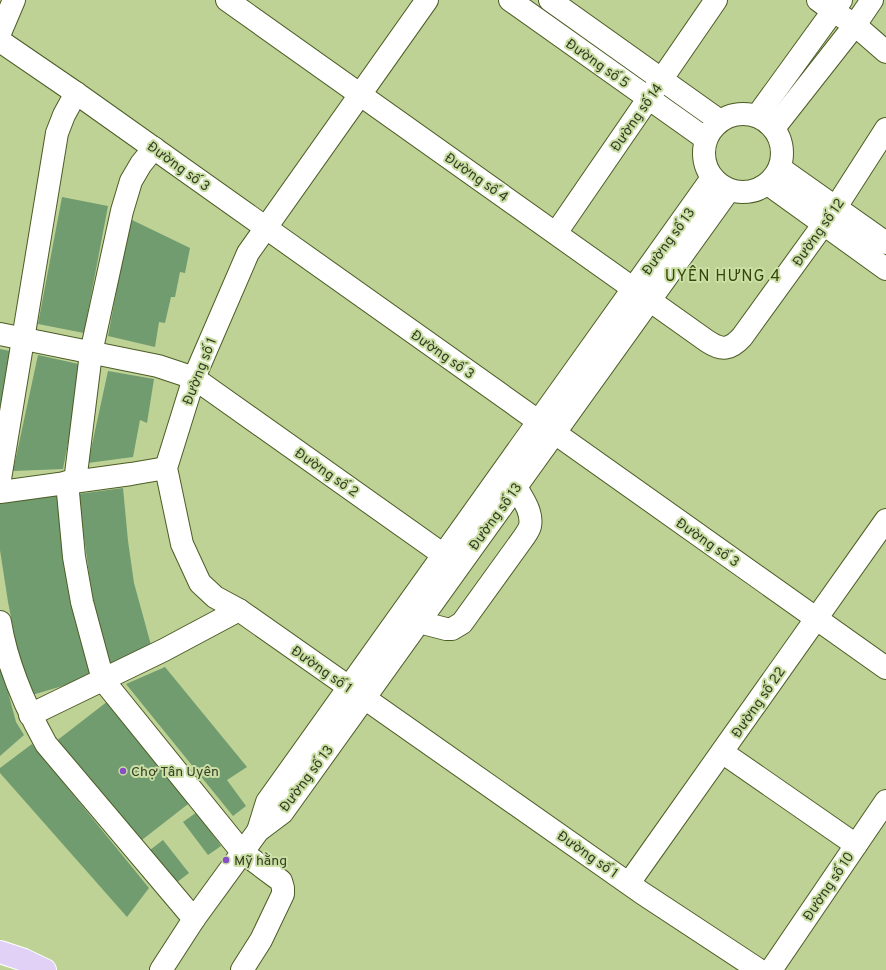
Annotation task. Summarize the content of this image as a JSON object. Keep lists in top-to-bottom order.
{
  "streets": {
    "street": [
      "Đường số 5",
      "Đường số 14",
      "Đường số 3",
      "Đường số 4",
      "Đường số 12",
      "Đường số 13",
      "Đường số 1",
      "Đường số 2",
      "Đường số 22",
      "Đường số 10"
    ]
  },
  "crossings": [
    ["Đường số 5", "Đường số 14"],
    ["Đường số 5", "Đường số 13"],
    ["Đường số 14", "Đường số 4"],
    ["Đường số 3", "Đường số 13"],
    ["Đường số 3", "Đường số 1"],
    ["Đường số 3", "Đường số 22"],
    ["Đường số 4", "Đường số 12"],
    ["Đường số 4", "Đường số 13"],
    ["Đường số 4", "Đường số 1"],
    ["Đường số 13", "Đường số 1"],
    ["Đường số 13", "Đường số 2"],
    ["Đường số 1", "Đường số 2"],
    ["Đường số 1", "Đường số 22"]
  ],
  "districts": ["UYÊN HƯNG 4"],
  "places": ["Chợ Tân Uyên", "Mỹ hằng"]
}
